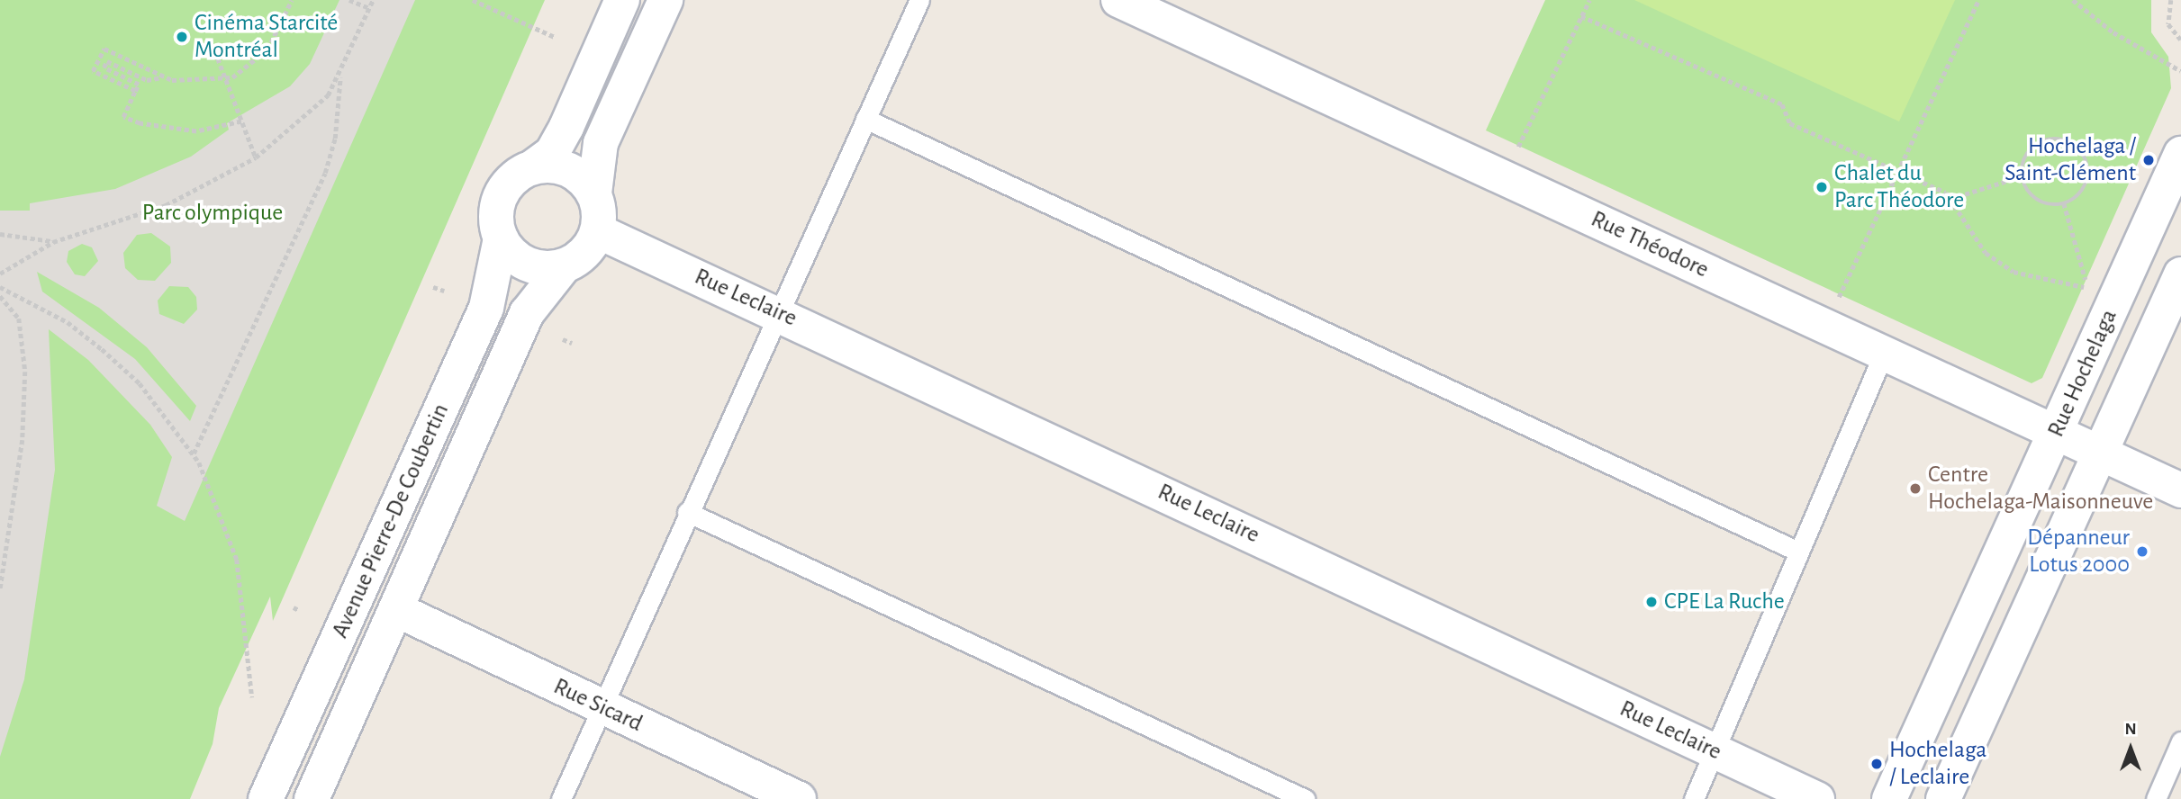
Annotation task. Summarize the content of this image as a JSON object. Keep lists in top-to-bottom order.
{
  "streets": {
    "street": [
      "Rue Théodore",
      "Rue Leclaire",
      "Rue Hochelaga",
      "Avenue Pierre-De Coubertin",
      "Rue Sicard"
    ]
  },
  "crossings": [
    ["Rue Théodore", "Rue Hochelaga"],
    ["Rue Leclaire", "Avenue Pierre-De Coubertin"],
    ["Avenue Pierre-De Coubertin", "Rue Sicard"]
  ],
  "parks": ["Parc olympique"],
  "places": [
    "Cinéma Starcité Montréal",
    "Hochelaga / Saint-Clément",
    "Chalet du Parc Théodore",
    "Centre Hochelaga-Maisonneuve",
    "Dépanneur Lotus 2000",
    "CPE La Ruche",
    "Hochelaga / Leclaire"
  ],
  "north": "top"
}
